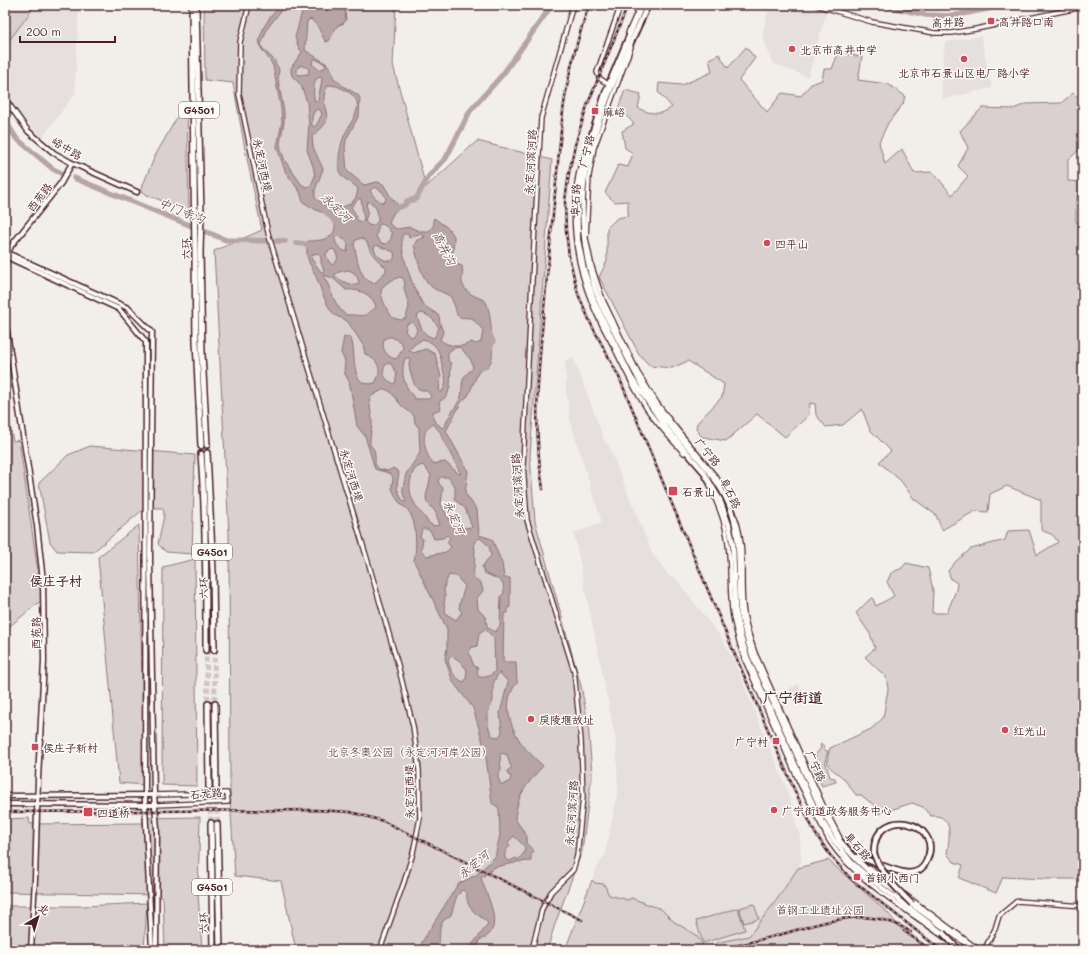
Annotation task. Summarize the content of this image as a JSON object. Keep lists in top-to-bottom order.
{
  "streets": {
    "highway": ["G4501", "阜石路", "六环"],
    "main road": ["峪中路", "西苑路", "石龙路"],
    "street": [
      "高井路",
      "广宁路",
      "永定河滨河路",
      "永定河西堤"
    ]
  },
  "crossings": [
    ["峪中路", "西苑路"],
    ["广宁路", "阜石路"],
    ["西苑路", "石龙路"]
  ],
  "districts": ["侯庄子村", "广宁街道"],
  "water": ["永定河", "中门寺沟", "高井沟"],
  "parks": ["北京冬奥公园（永定河河岸公园）", "首钢工业遗址公园"],
  "places": {
    "transit": [
      "高井路口南",
      "麻峪",
      "石景山",
      "广宁村",
      "侯庄子新村",
      "四道桥",
      "首钢小西门"
    ],
    "other": [
      "北京市高井中学",
      "北京市石景山区电厂路小学",
      "四平山",
      "戾陵堰故址",
      "红光山",
      "广宁街道政务服务中心"
    ]
  },
  "scale_bar": "200 m",
  "north": "top right"
}
